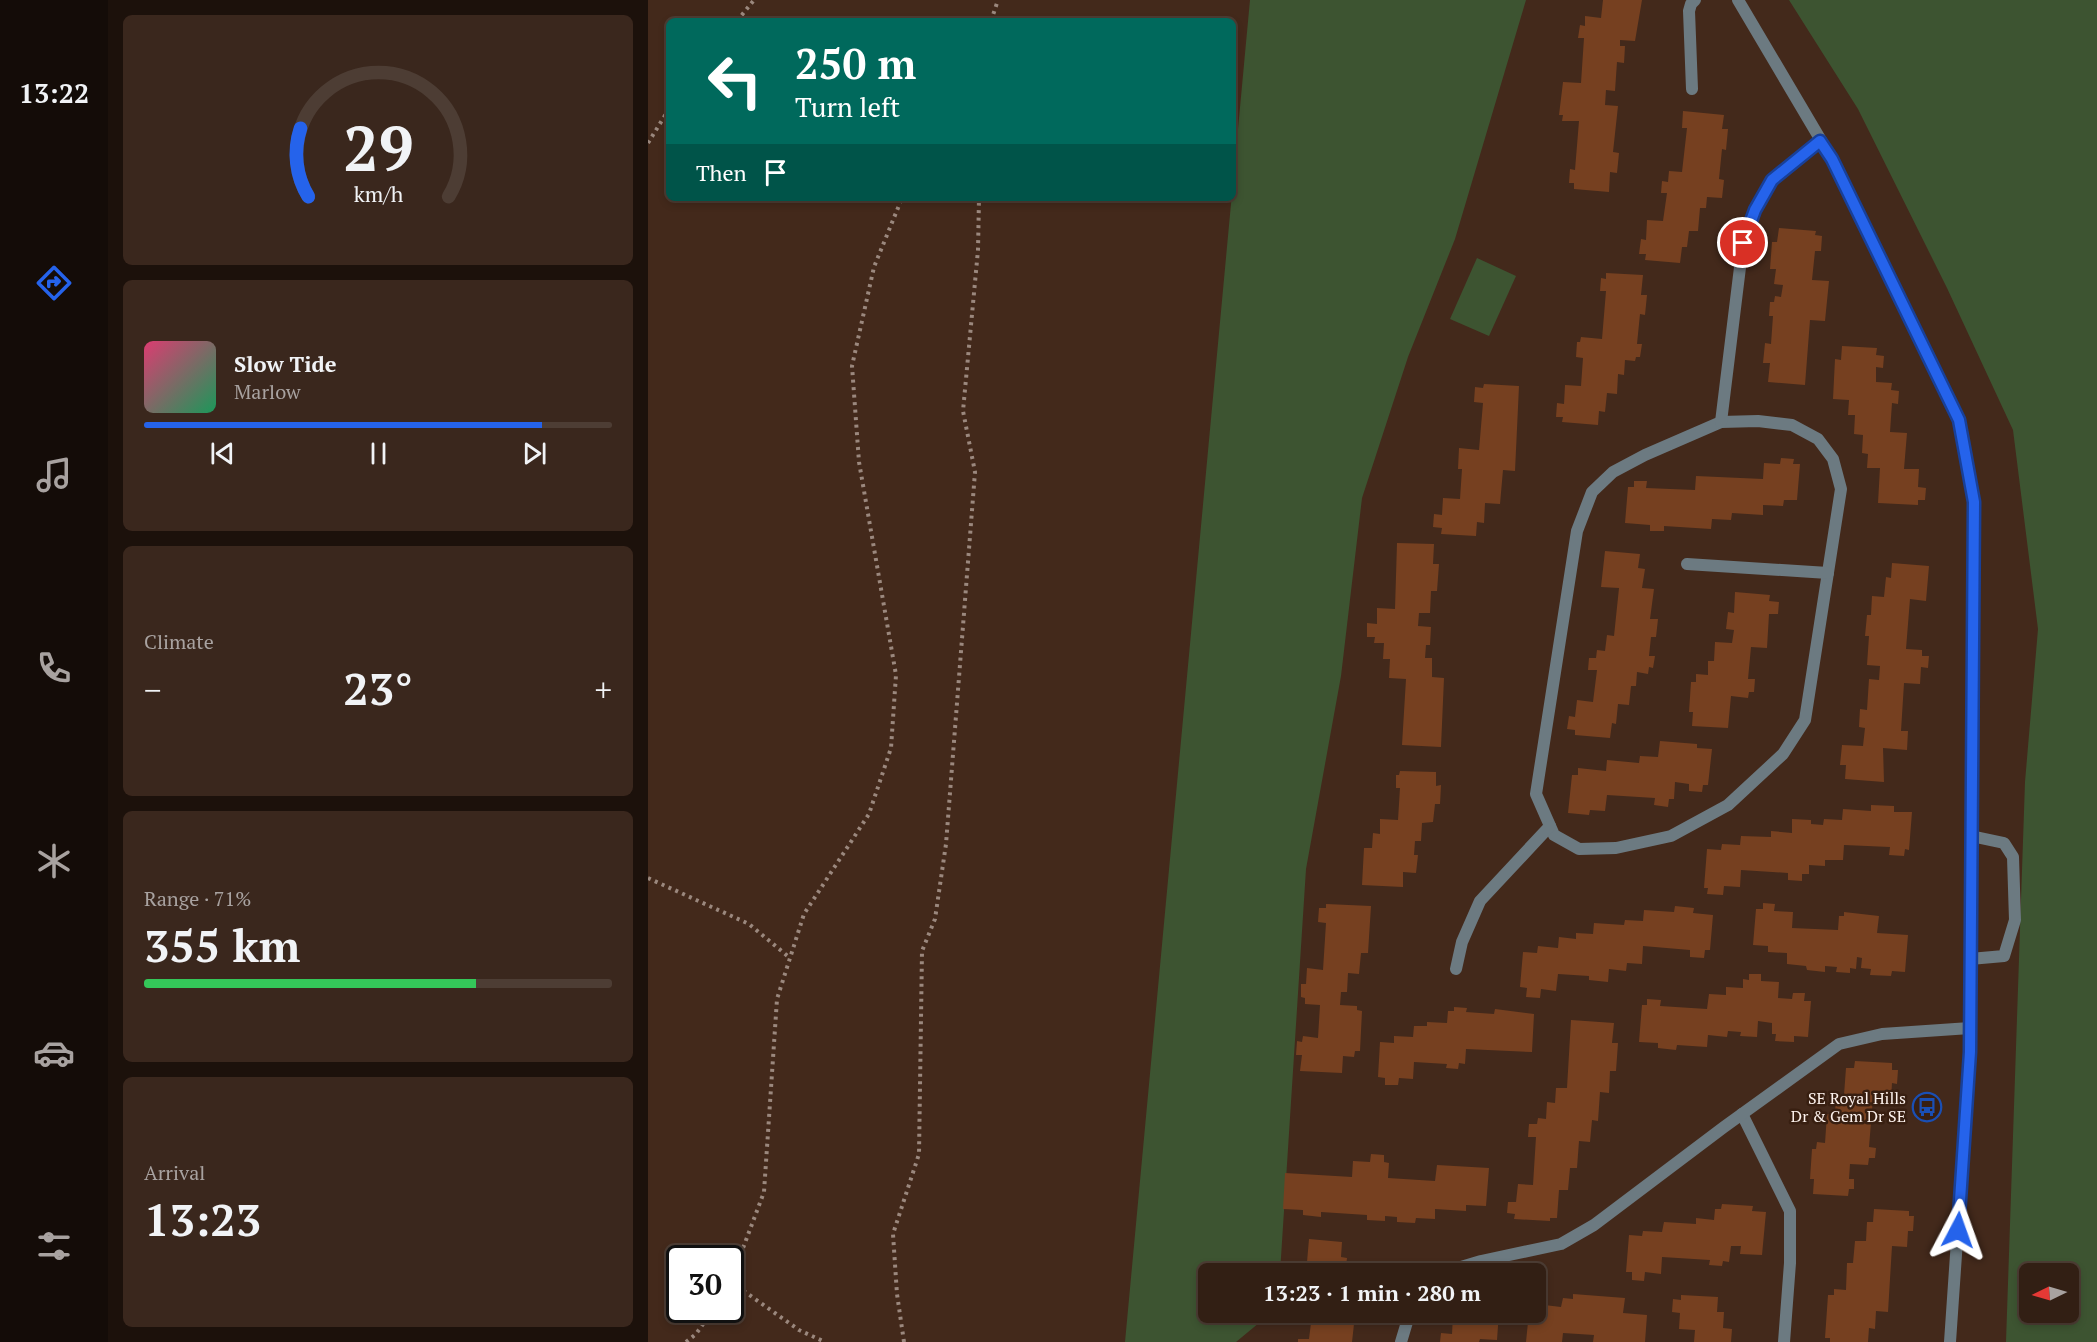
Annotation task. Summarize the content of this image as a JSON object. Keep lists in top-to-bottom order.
{
  "places": {
    "bus stop": ["SE Royal Hills Dr & Gem Dr SE"]
  },
  "north": "left",
  "page": {
    "tabs": "13:22",
    "turn": ["250 m", "Turn left"],
    "then": "Then",
    "song": ["Slow Tide", "Marlow"],
    "tile": [
      "Climate",
      ["Range · 71%", "355 km"],
      ["Arrival", "13:23"]
    ],
    "heat": ["−", "23°", "+"],
    "limit": "30",
    "trip": "13:23 · 1 min · 280 m",
    "gauge": ["29", "km/h"]
  }
}
